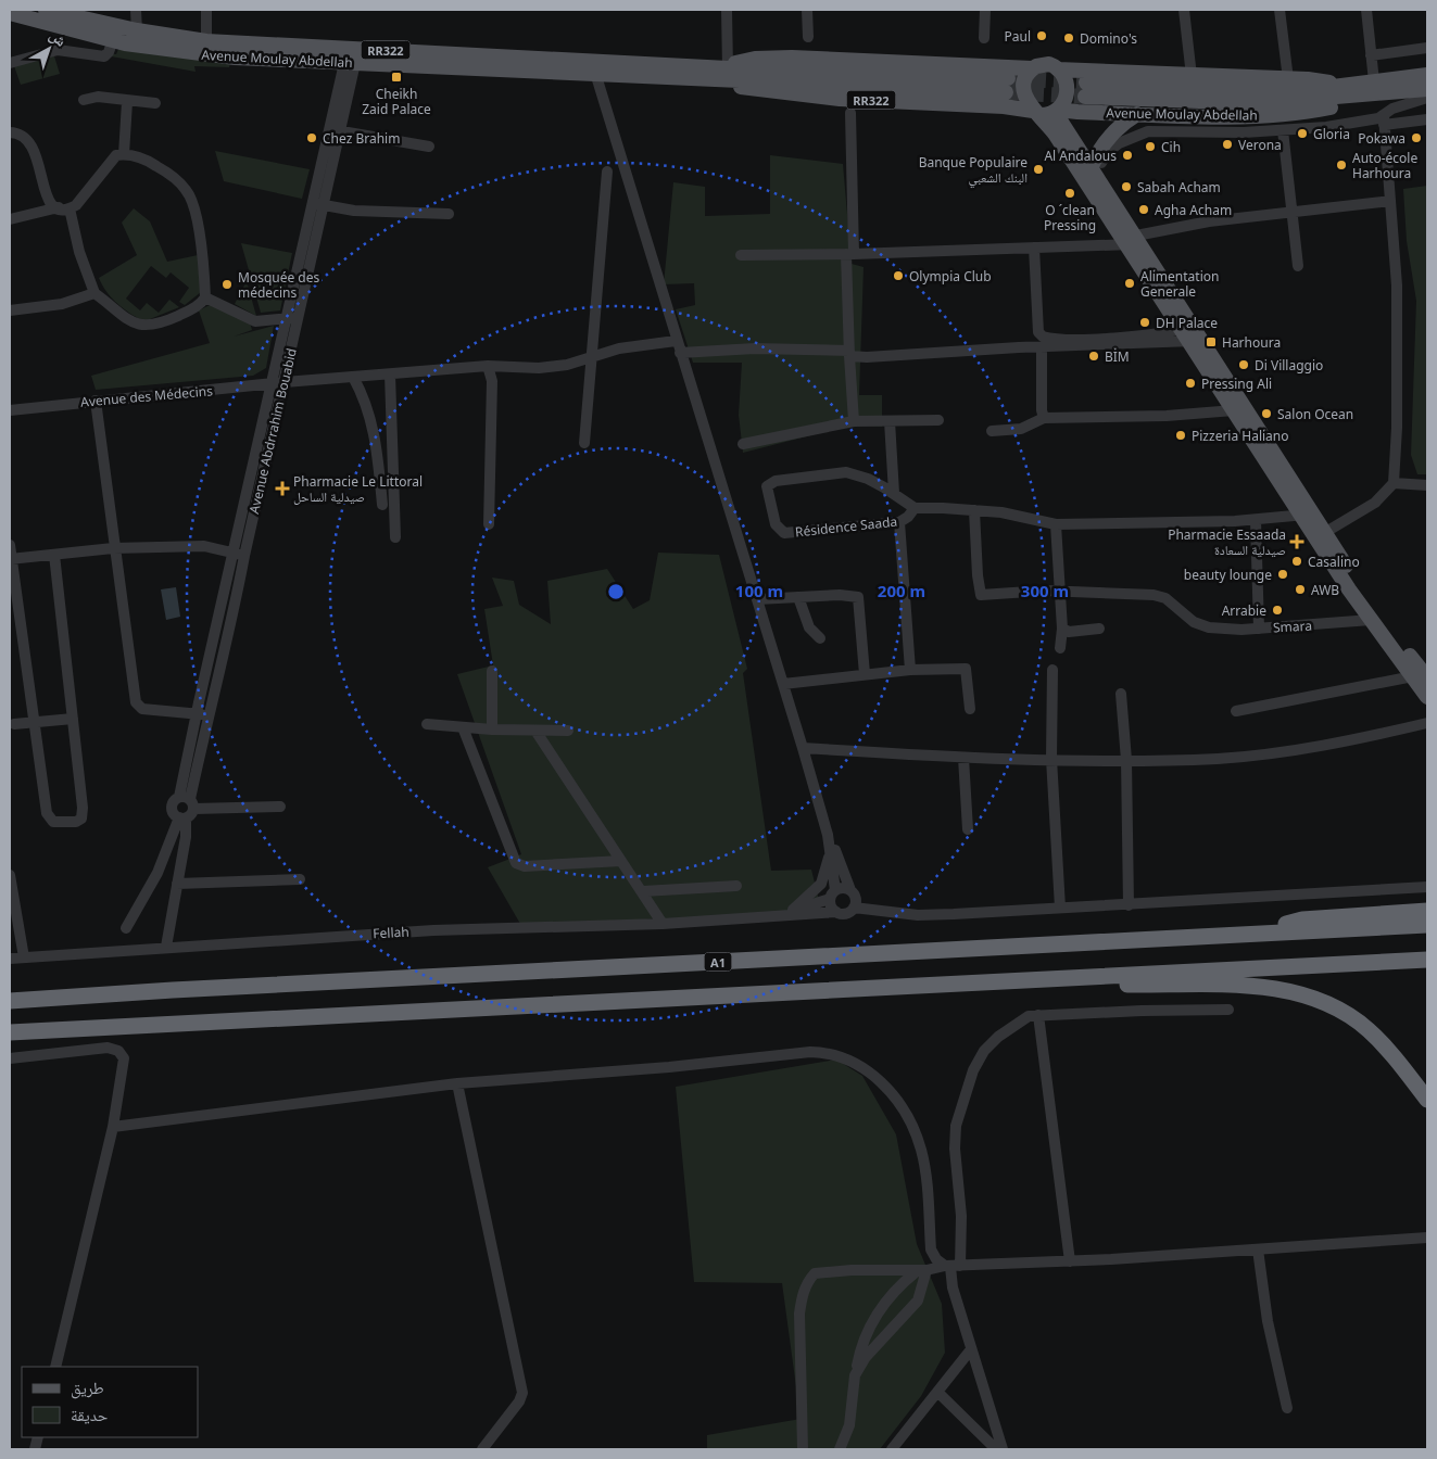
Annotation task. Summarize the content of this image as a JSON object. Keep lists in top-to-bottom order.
{
  "streets": {
    "highway": ["A1"],
    "main road": ["RR322", "Avenue Moulay Abdellah"],
    "street": [
      "Avenue des Médecins",
      "Avenue Abdrrahim Bouabid",
      "Résidence Saada",
      "Smara",
      "Fellah"
    ]
  },
  "crossings": [
    ["RR322", "Avenue Moulay Abdellah"],
    ["Avenue Moulay Abdellah", "Avenue Abdrrahim Bouabid"],
    ["Avenue des Médecins", "Avenue Abdrrahim Bouabid"]
  ],
  "places": {
    "other": [
      "Paul",
      "Domino's",
      "Gloria",
      "Chez Brahim",
      "Pokawa",
      "Verona",
      "Cih",
      "Al Andalous",
      "Auto-école Harhoura",
      "Banque Populaire البنك الشعبي",
      "Sabah Acham",
      "O ´clean Pressing",
      "Agha Acham",
      "Olympia Club",
      "Alimentation Generale",
      "Mosquée des médecins",
      "DH Palace",
      "BİM",
      "Di Villaggio",
      "Pressing Ali",
      "Salon Ocean",
      "Pizzeria Haliano",
      "Casalino",
      "beauty lounge",
      "AWB",
      "Arrabie"
    ],
    "transit": ["Cheikh Zaid Palace", "Harhoura"],
    "health": ["Pharmacie Le Littoral صيدلية الساحل", "Pharmacie Essaada صيدلية السعادة"]
  },
  "legend": ["طريق", "حديقة"],
  "north": "top right",
  "rings": ["100 m", "200 m", "300 m"]
}
